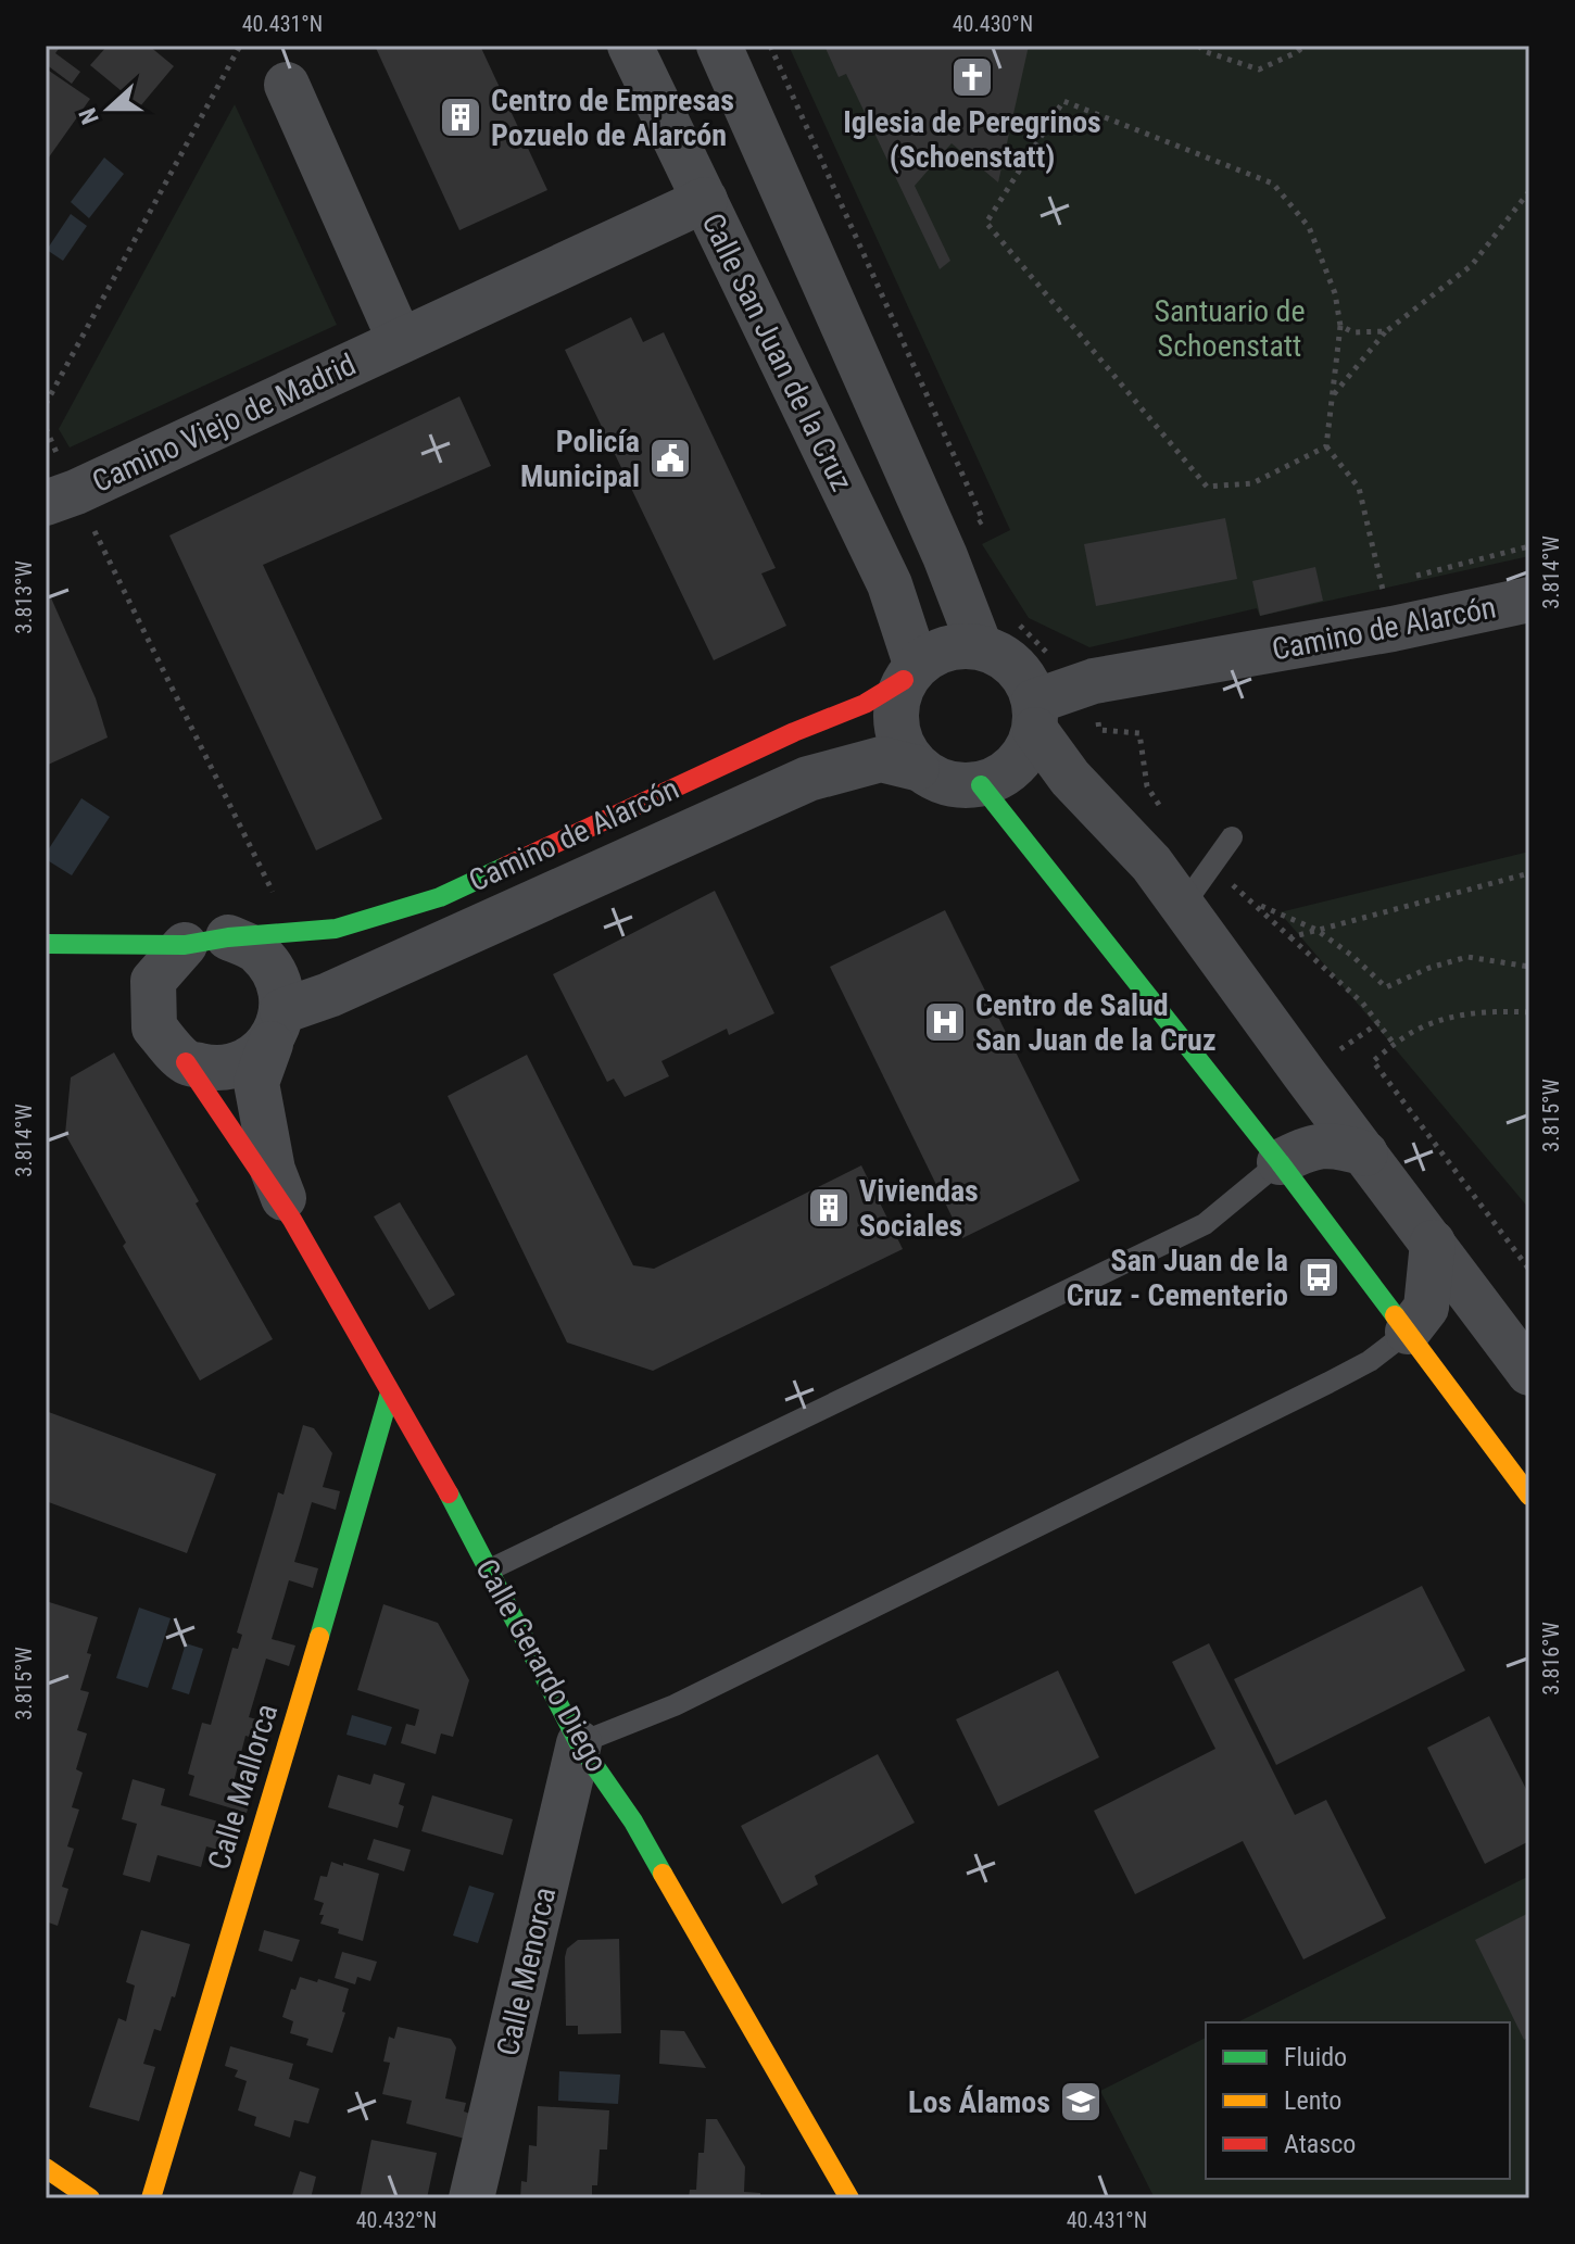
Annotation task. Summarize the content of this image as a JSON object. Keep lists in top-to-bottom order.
{
  "streets": {
    "street": [
      "Calle San Juan de la Cruz",
      "Camino Viejo de Madrid",
      "Camino de Alarcón",
      "Calle Gerardo Diego",
      "Calle Mallorca",
      "Calle Menorca"
    ]
  },
  "crossings": [
    ["Calle San Juan de la Cruz", "Camino Viejo de Madrid"],
    ["Calle San Juan de la Cruz", "Camino de Alarcón"],
    ["Camino de Alarcón", "Calle Gerardo Diego"],
    ["Calle Gerardo Diego", "Calle Mallorca"],
    ["Calle Gerardo Diego", "Calle Menorca"]
  ],
  "parks": ["Santuario de Schoenstatt"],
  "places": {
    "church": ["Iglesia de Peregrinos (Schoenstatt)"],
    "building": ["Centro de Empresas Pozuelo de Alarcón", "Viviendas Sociales"],
    "public building": ["Policía Municipal"],
    "hospital": ["Centro de Salud San Juan de la Cruz"],
    "bus stop": ["San Juan de la Cruz - Cementerio"],
    "school or university": ["Los Álamos"]
  },
  "legend": ["Fluido", "Lento", "Atasco"],
  "north": "left",
  "coordinates": [
    "40.431°N",
    "40.430°N",
    "3.814°W",
    "3.813°W",
    "3.815°W",
    "3.816°W",
    "40.432°N"
  ]
}
